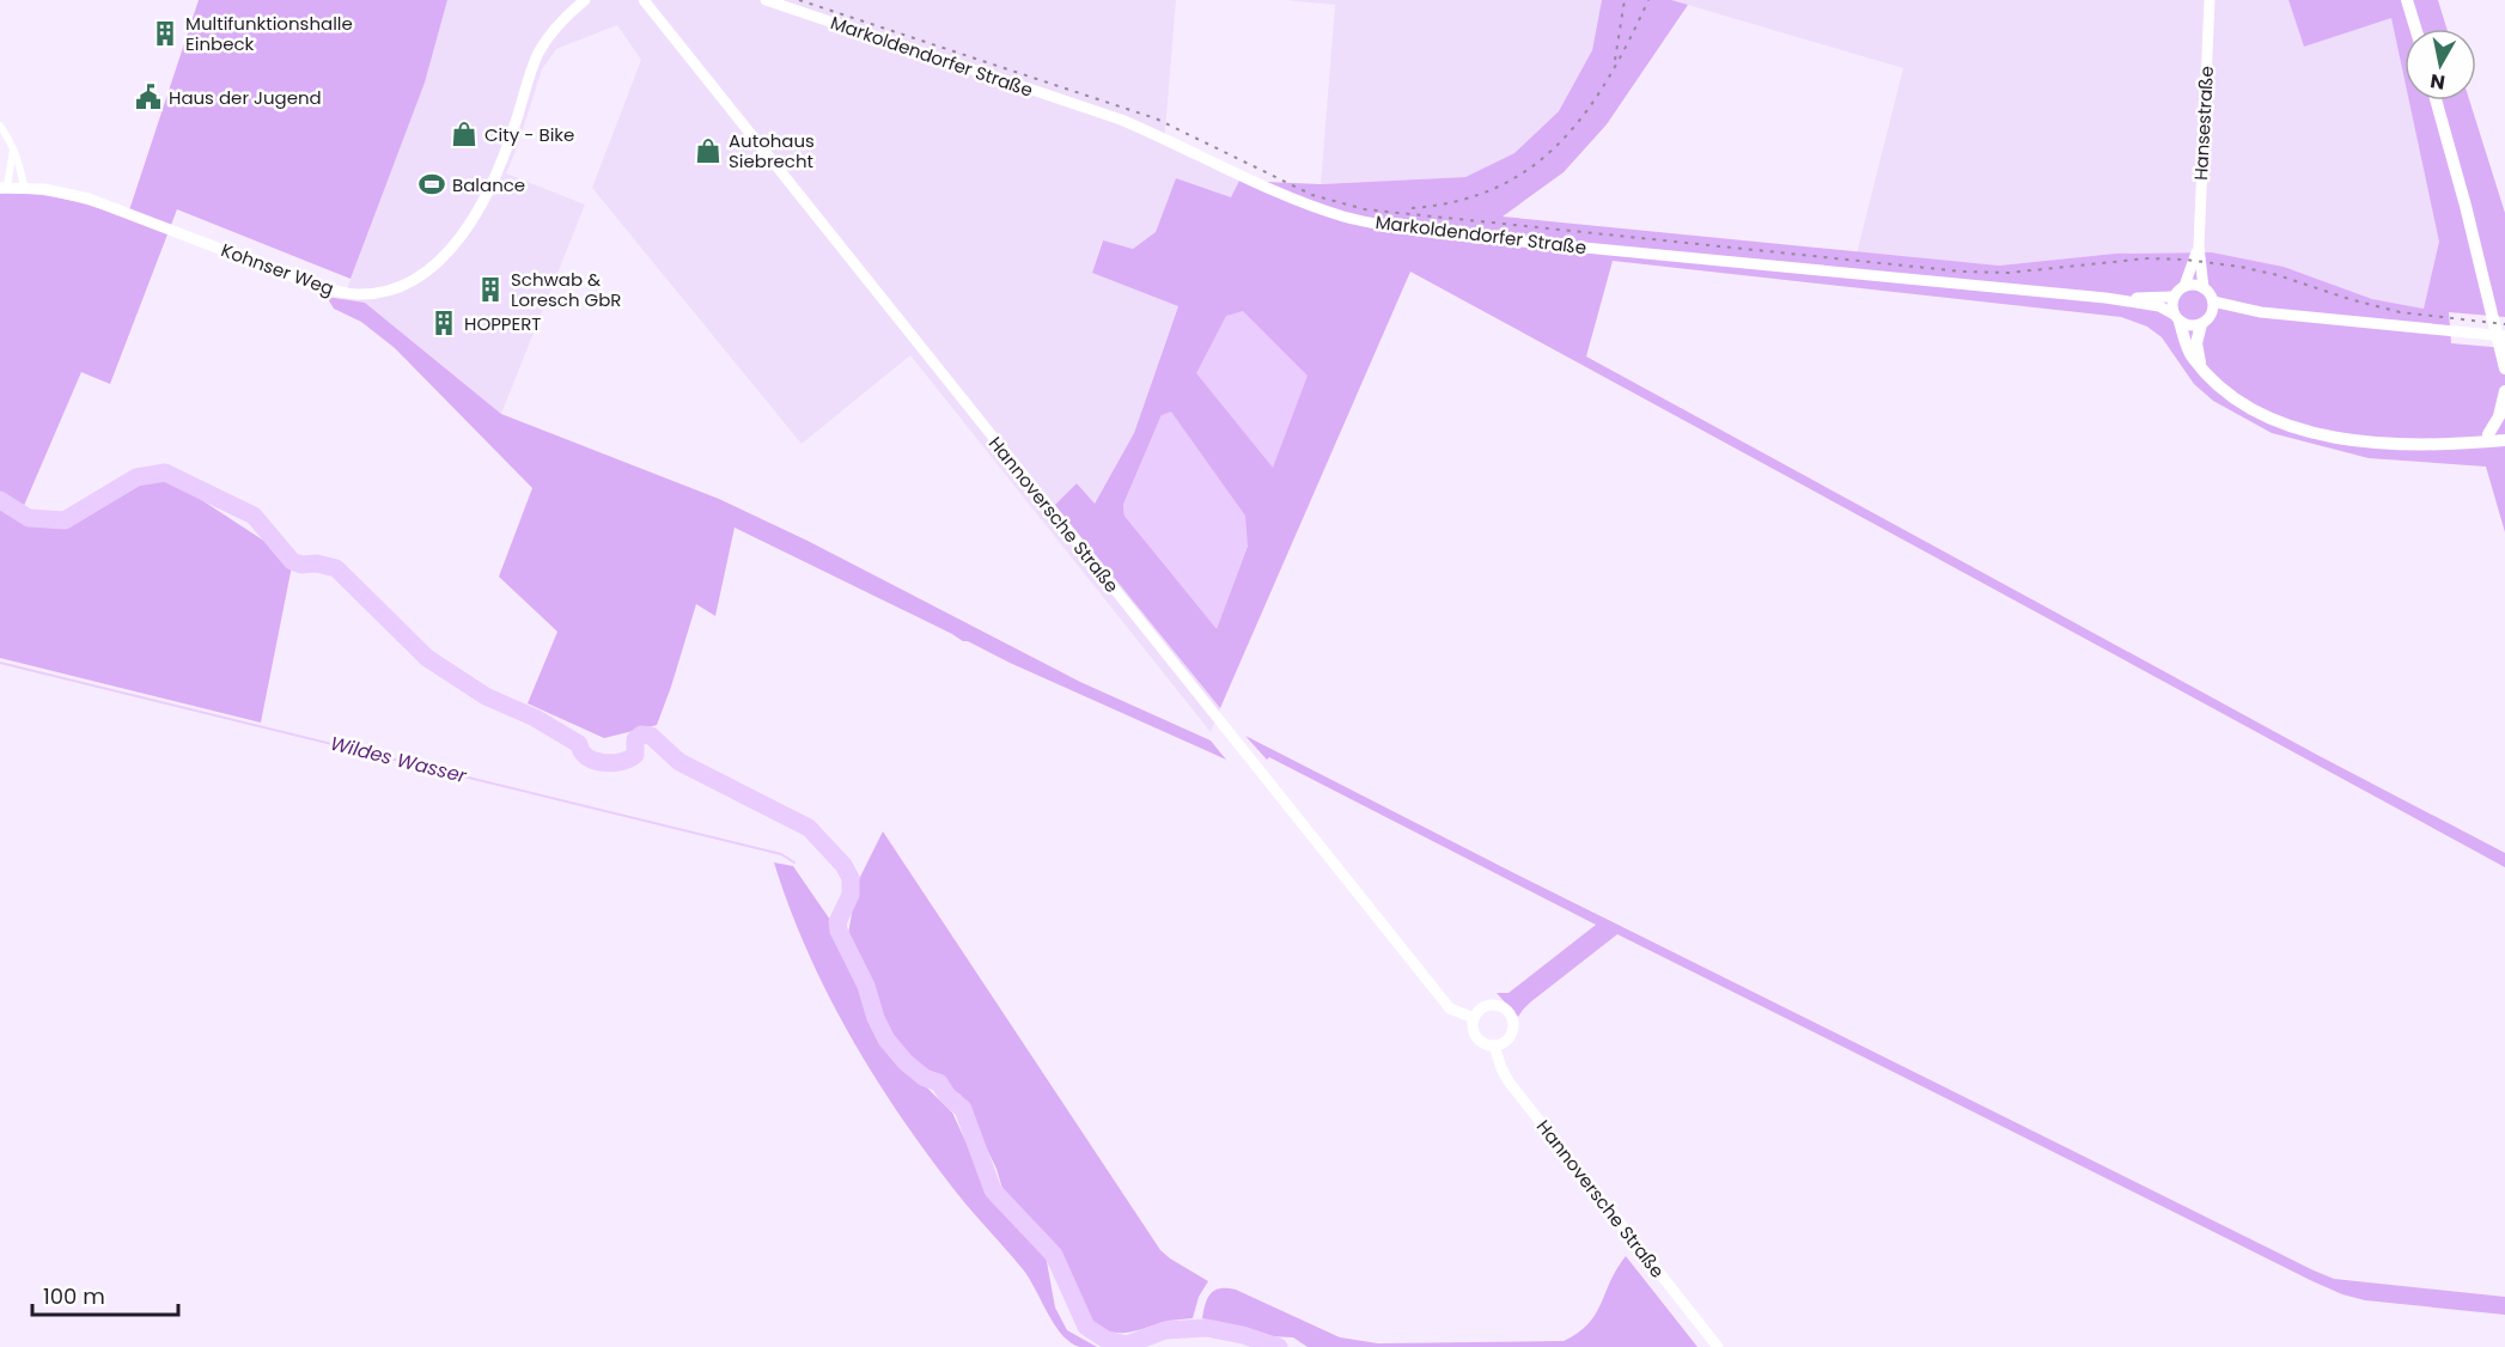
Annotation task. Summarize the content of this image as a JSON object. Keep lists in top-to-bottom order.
{
  "streets": {
    "main road": [
      "Markoldendorfer Straße",
      "Hansestraße",
      "Kohnser Weg",
      "Hannoversche Straße"
    ]
  },
  "crossings": [
    ["Markoldendorfer Straße", "Hansestraße"]
  ],
  "water": ["Wildes Wasser"],
  "places": {
    "building": ["Multifunktionshalle Einbeck", "Schwab & Loresch GbR", "HOPPERT"],
    "public building": ["Haus der Jugend"],
    "shop": ["City - Bike", "Autohaus Siebrecht"],
    "sports": ["Balance"]
  },
  "scale_bar": "100 m",
  "north": "bottom"
}
